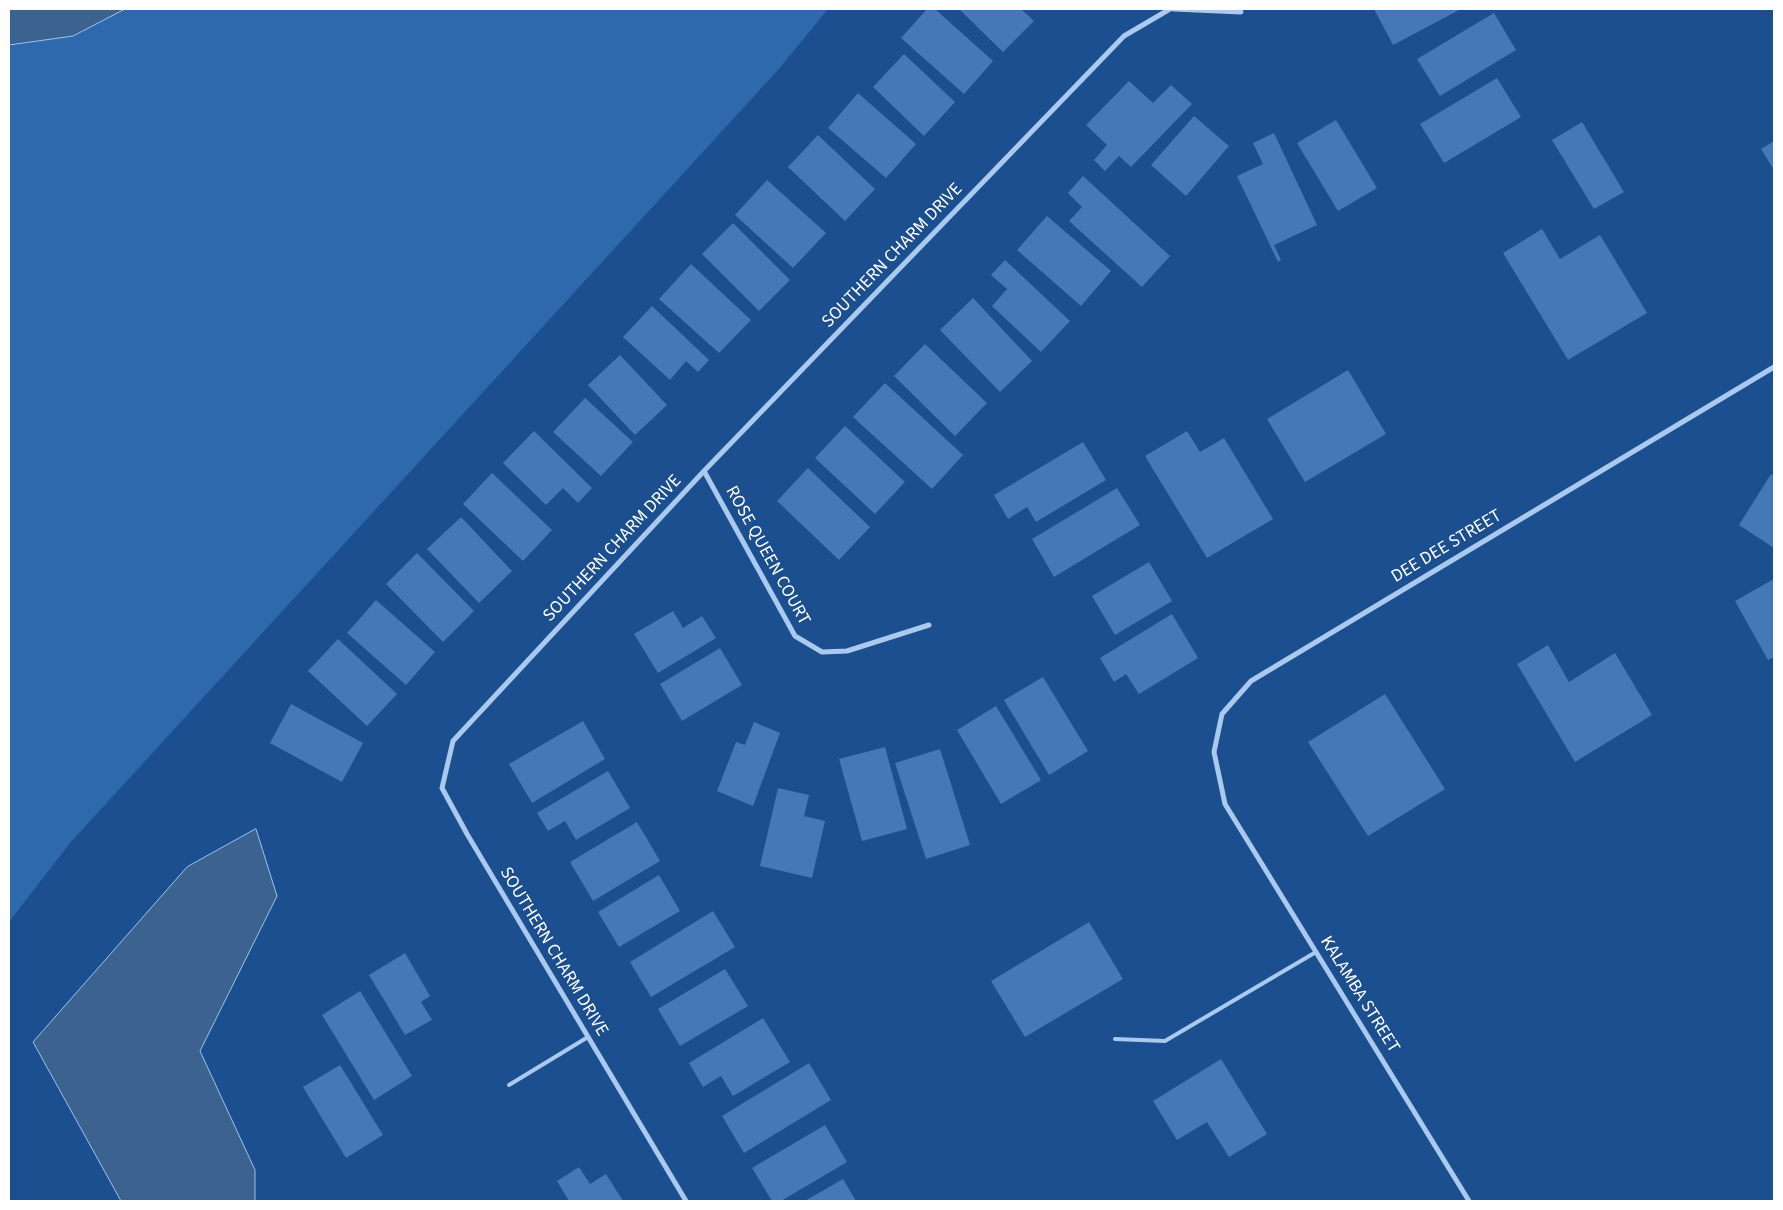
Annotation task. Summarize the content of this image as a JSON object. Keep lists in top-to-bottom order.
{
  "streets": {
    "street": [
      "SOUTHERN CHARM DRIVE",
      "DEE DEE STREET",
      "ROSE QUEEN COURT",
      "KALAMBA STREET"
    ]
  },
  "crossings": [
    ["SOUTHERN CHARM DRIVE", "ROSE QUEEN COURT"],
    ["DEE DEE STREET", "KALAMBA STREET"]
  ]
}
